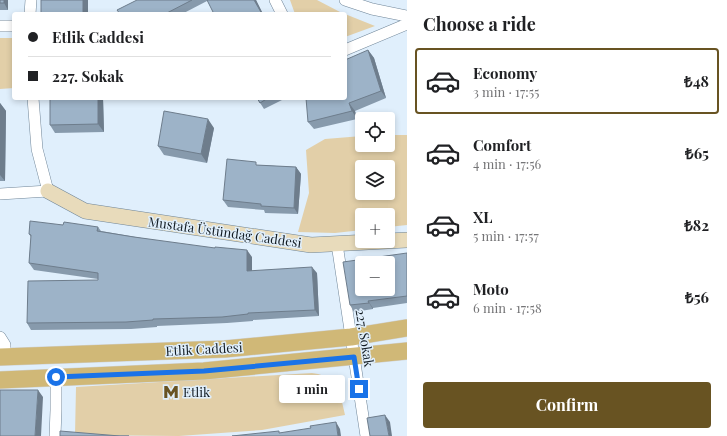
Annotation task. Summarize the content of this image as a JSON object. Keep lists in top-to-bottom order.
{
  "streets": {
    "main road": ["Etlik Caddesi"],
    "street": ["Mustafa Üstündağ Caddesi", "227. Sokak"]
  },
  "crossings": [
    ["Mustafa Üstündağ Caddesi", "227. Sokak"],
    ["227. Sokak", "Etlik Caddesi"]
  ],
  "places": {
    "metro station": ["Etlik"]
  },
  "page": {
    "heading": "Choose a ride",
    "banner": ["Etlik Caddesi", "227. Sokak"],
    "list": [
      {
        "name": "Economy",
        "note": "3 min · 17:55",
        "value": "₺48"
      },
      {
        "name": "Comfort",
        "note": "4 min · 17:56",
        "value": "₺65"
      },
      {
        "name": "XL",
        "note": "5 min · 17:57",
        "value": "₺82"
      },
      {
        "name": "Moto",
        "note": "6 min · 17:58",
        "value": "₺56"
      }
    ],
    "map_buttons": ["+", "−"],
    "buttons": "Confirm",
    "bubble": "1 min"
  }
}
